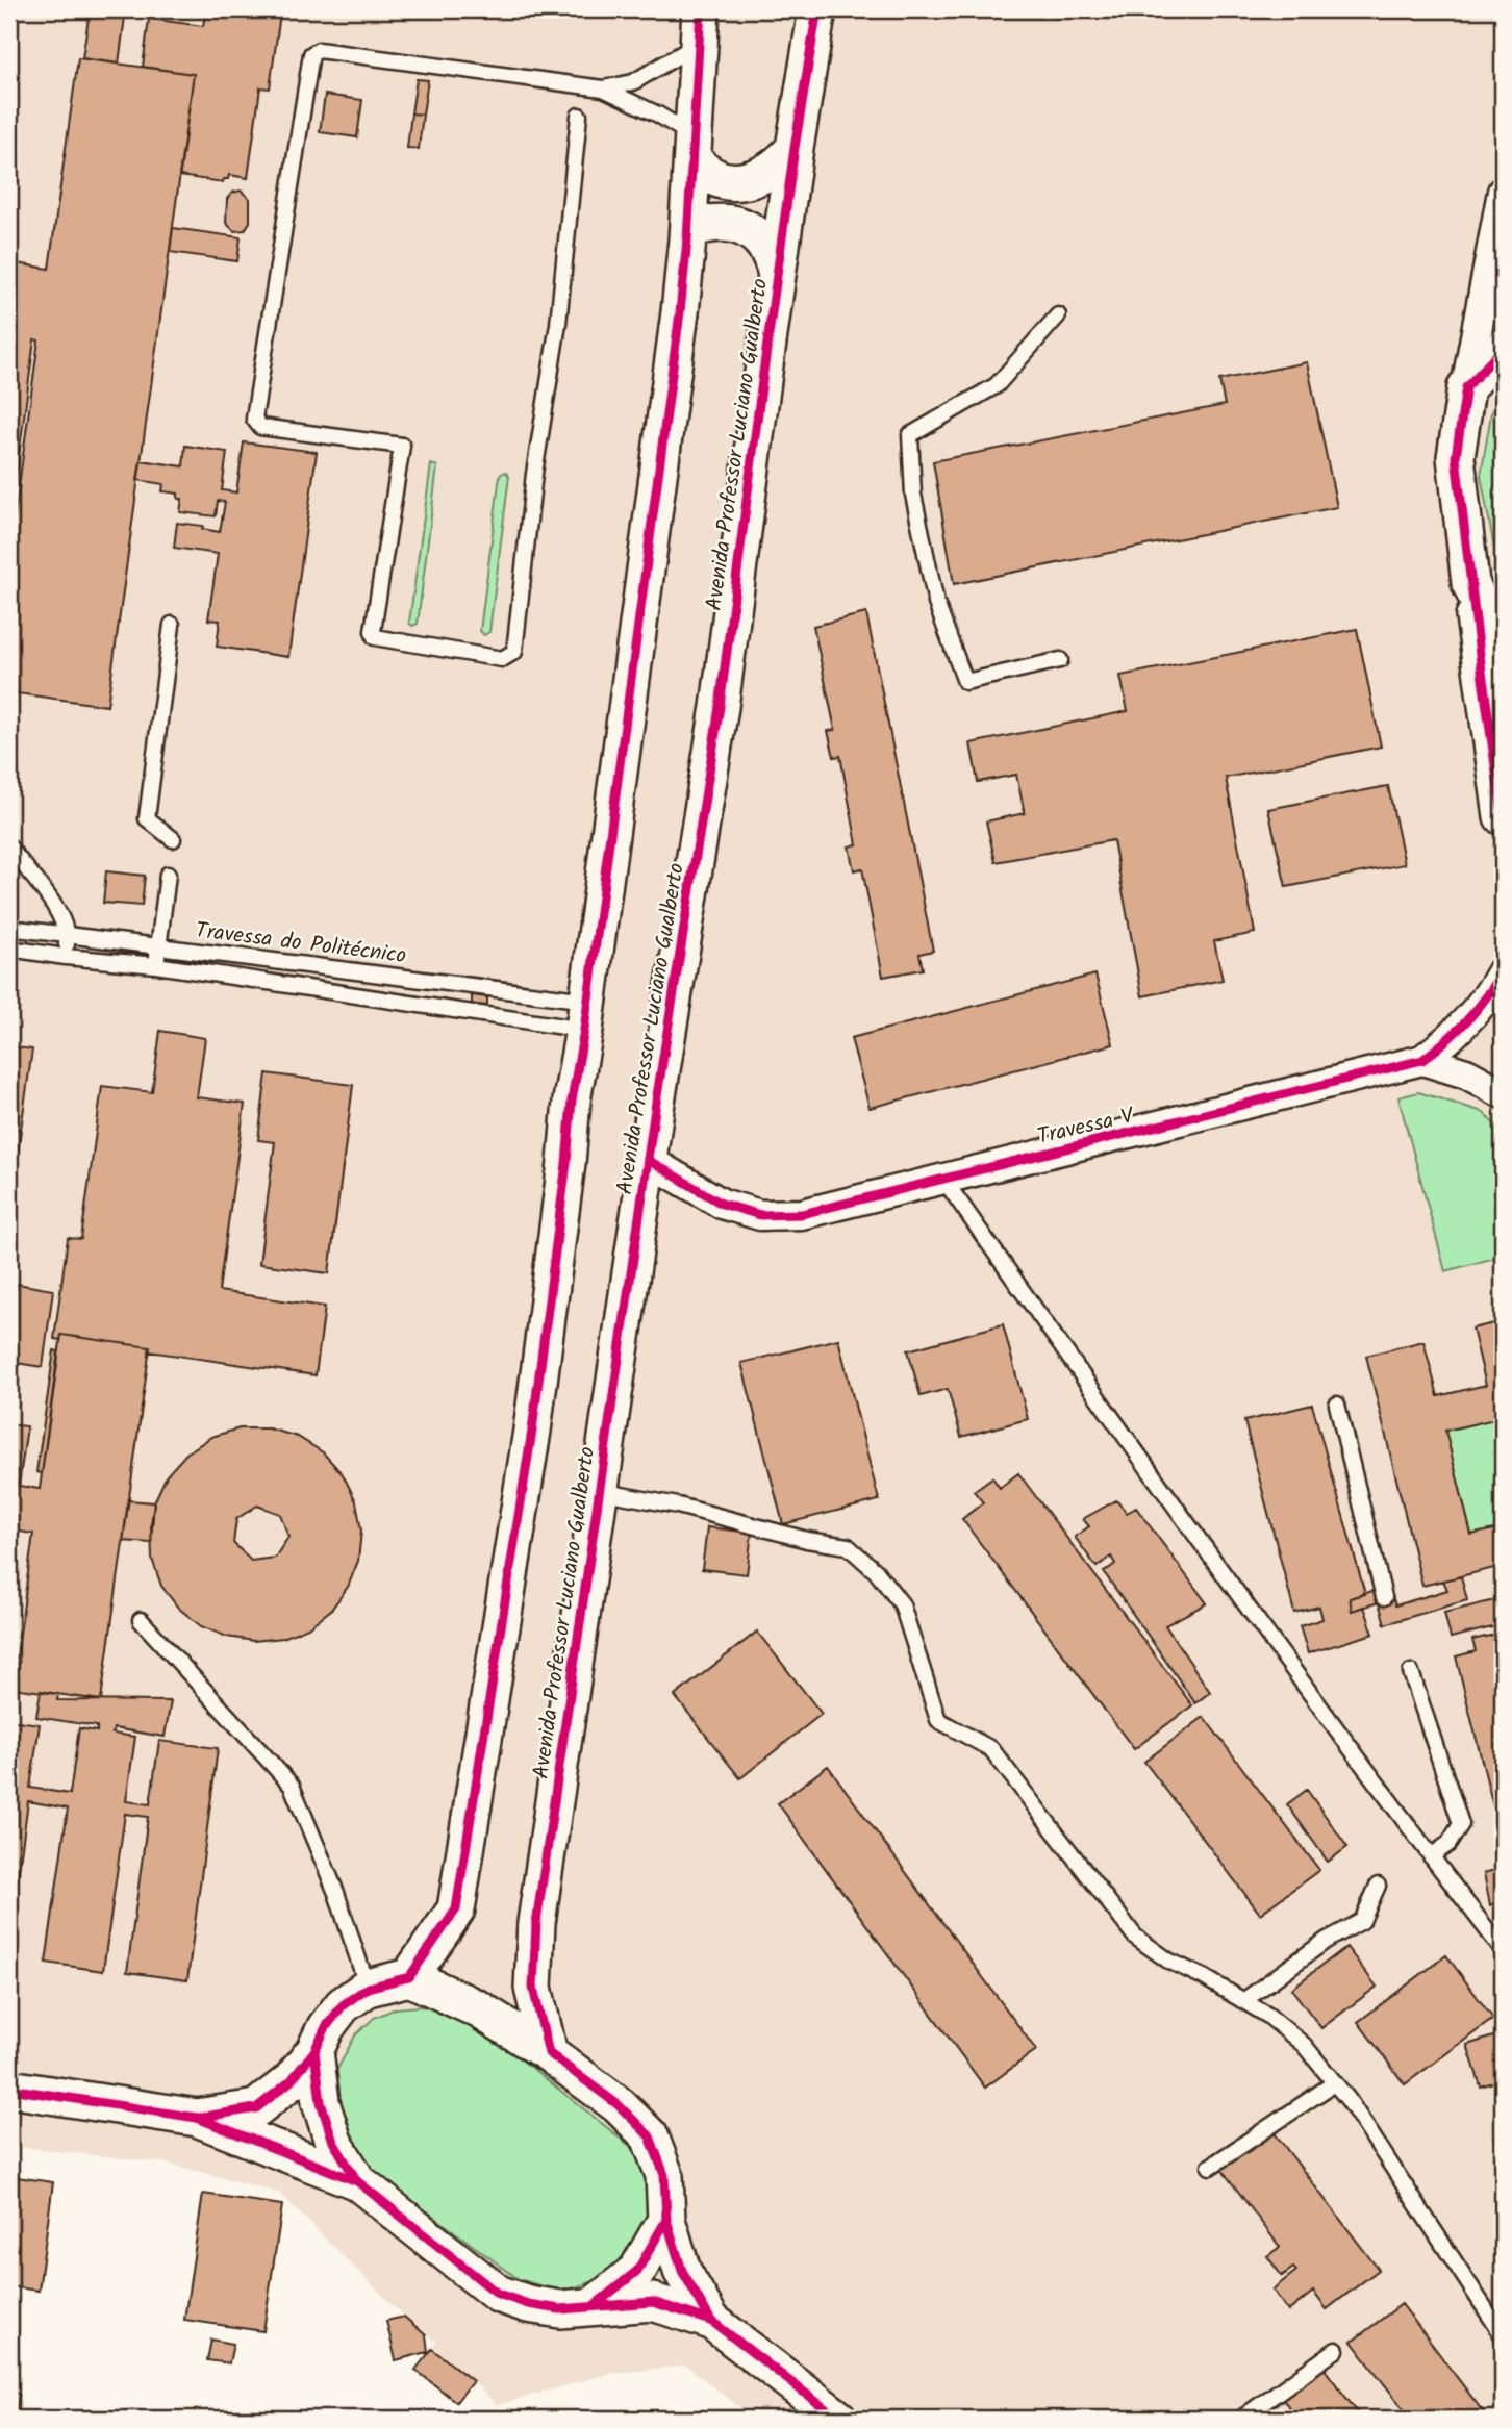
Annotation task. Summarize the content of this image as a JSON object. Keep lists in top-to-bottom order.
{
  "streets": {
    "street": ["Avenida Professor Luciano Gualberto", "Travessa V"],
    "lane": ["Travessa do Politécnico"]
  },
  "crossings": [
    ["Avenida Professor Luciano Gualberto", "Travessa V"]
  ]
}
